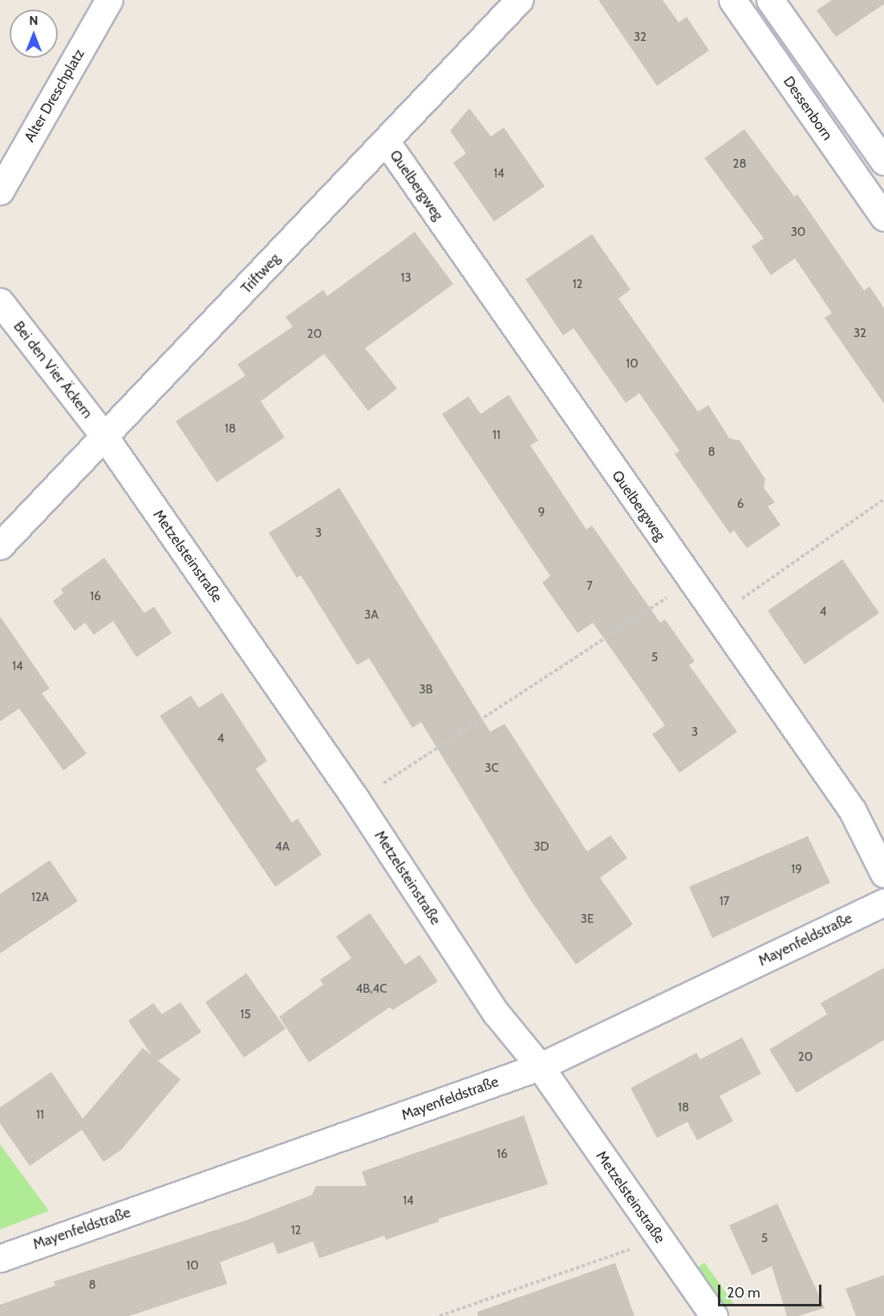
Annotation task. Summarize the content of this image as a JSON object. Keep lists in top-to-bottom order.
{
  "streets": {
    "street": [
      "Alter Dreschplatz",
      "Dessenborn",
      "Quelbergweg",
      "Triftweg",
      "Bei den Vier Äckern",
      "Metzelsteinstraße",
      "Mayenfeldstraße"
    ]
  },
  "crossings": [
    ["Quelbergweg", "Triftweg"],
    ["Triftweg", "Bei den Vier Äckern"],
    ["Triftweg", "Metzelsteinstraße"],
    ["Bei den Vier Äckern", "Metzelsteinstraße"],
    ["Metzelsteinstraße", "Mayenfeldstraße"]
  ],
  "house_numbers": [
    "32",
    "28",
    "14",
    "30",
    "13",
    "12",
    "32",
    "20",
    "10",
    "18",
    "11",
    "8",
    "6",
    "9",
    "3",
    "7",
    "16",
    "4",
    "3A",
    "5",
    "14",
    "3B",
    "3",
    "4",
    "3C",
    "4A",
    "3D",
    "19",
    "12A",
    "17",
    "3E",
    "4B,4C",
    "15",
    "20",
    "18",
    "11",
    "16",
    "14",
    "12",
    "5",
    "10",
    "8"
  ],
  "scale_bar": "20 m",
  "north": "top"
}
